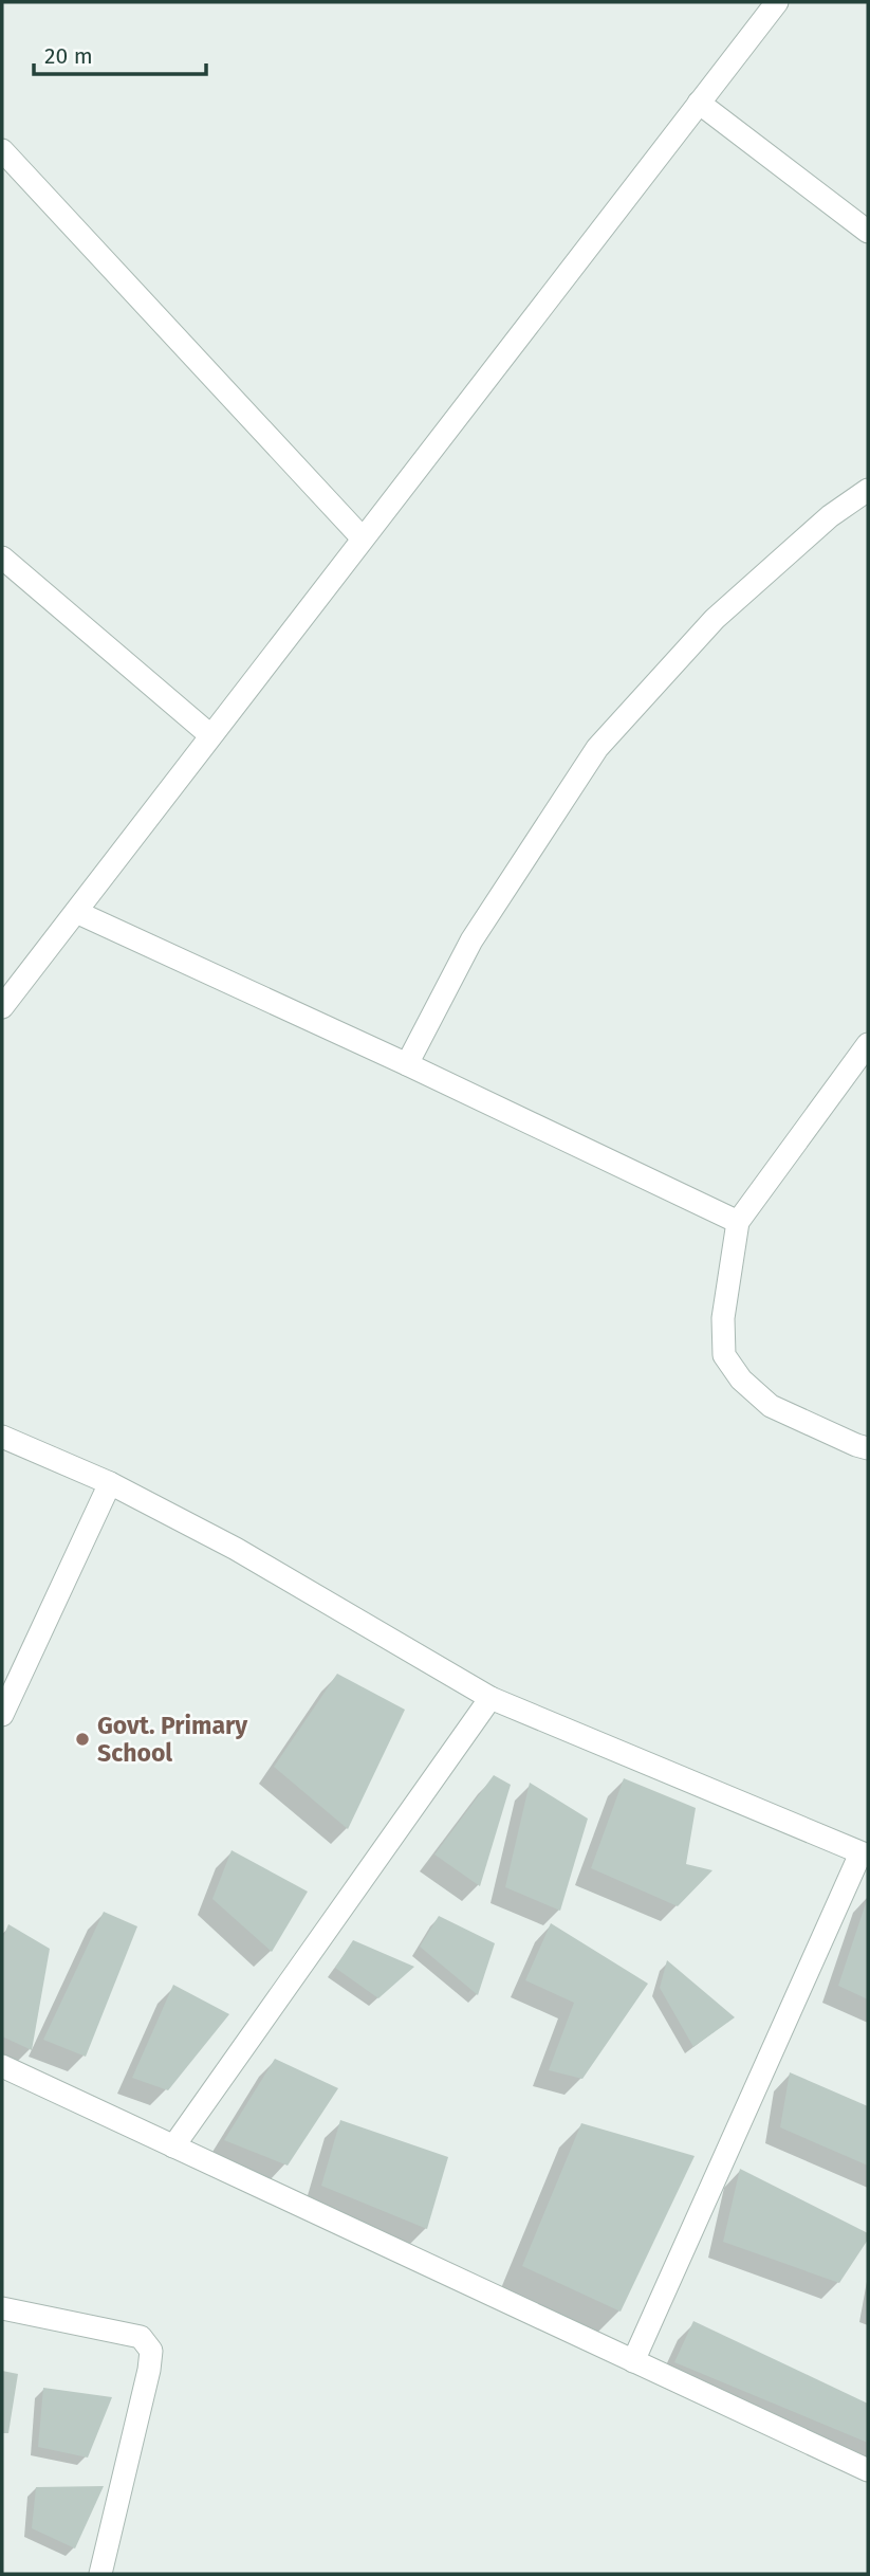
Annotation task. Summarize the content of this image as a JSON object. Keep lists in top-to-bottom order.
{
  "places": ["Govt. Primary School"],
  "scale_bar": "20 m"
}
